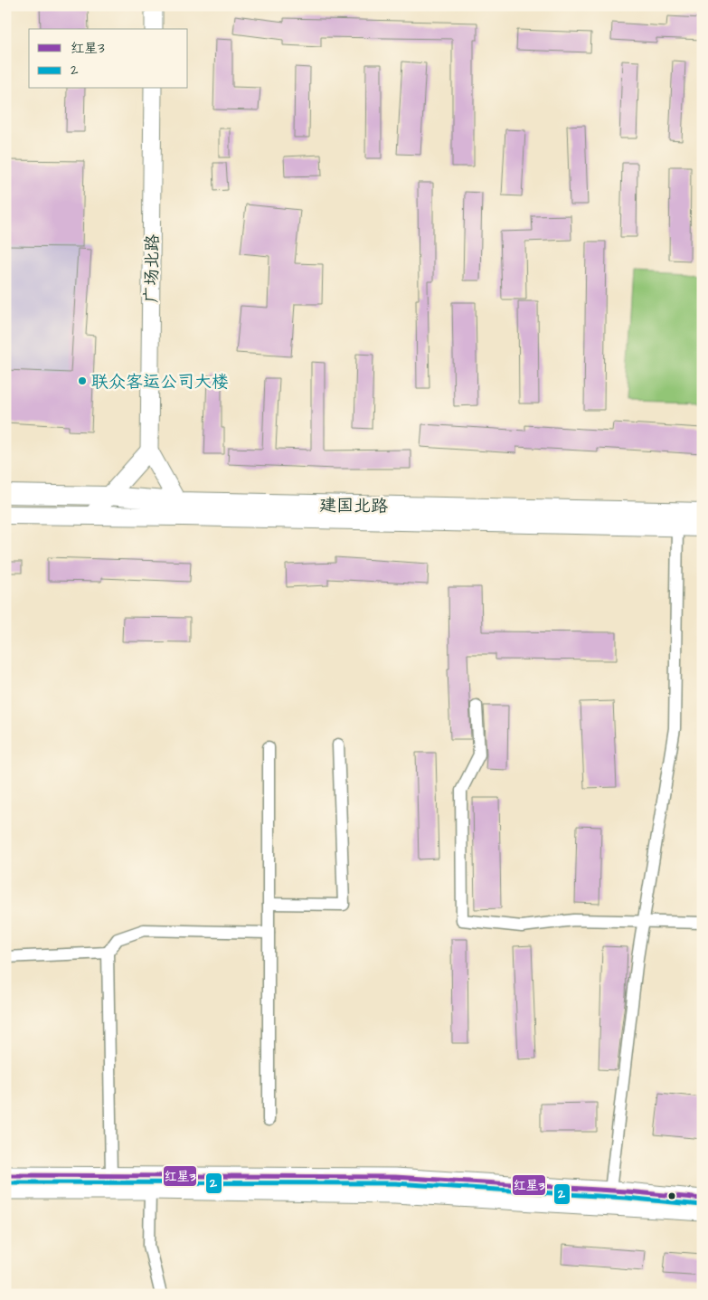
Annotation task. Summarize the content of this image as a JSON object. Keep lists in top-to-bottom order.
{
  "streets": {
    "main road": ["建国北路"],
    "street": ["广场北路"]
  },
  "places": ["联众客运公司大楼"],
  "lines": ["transit line 红星3", "transit line 2"],
  "legend": ["红星3", "2"]
}
